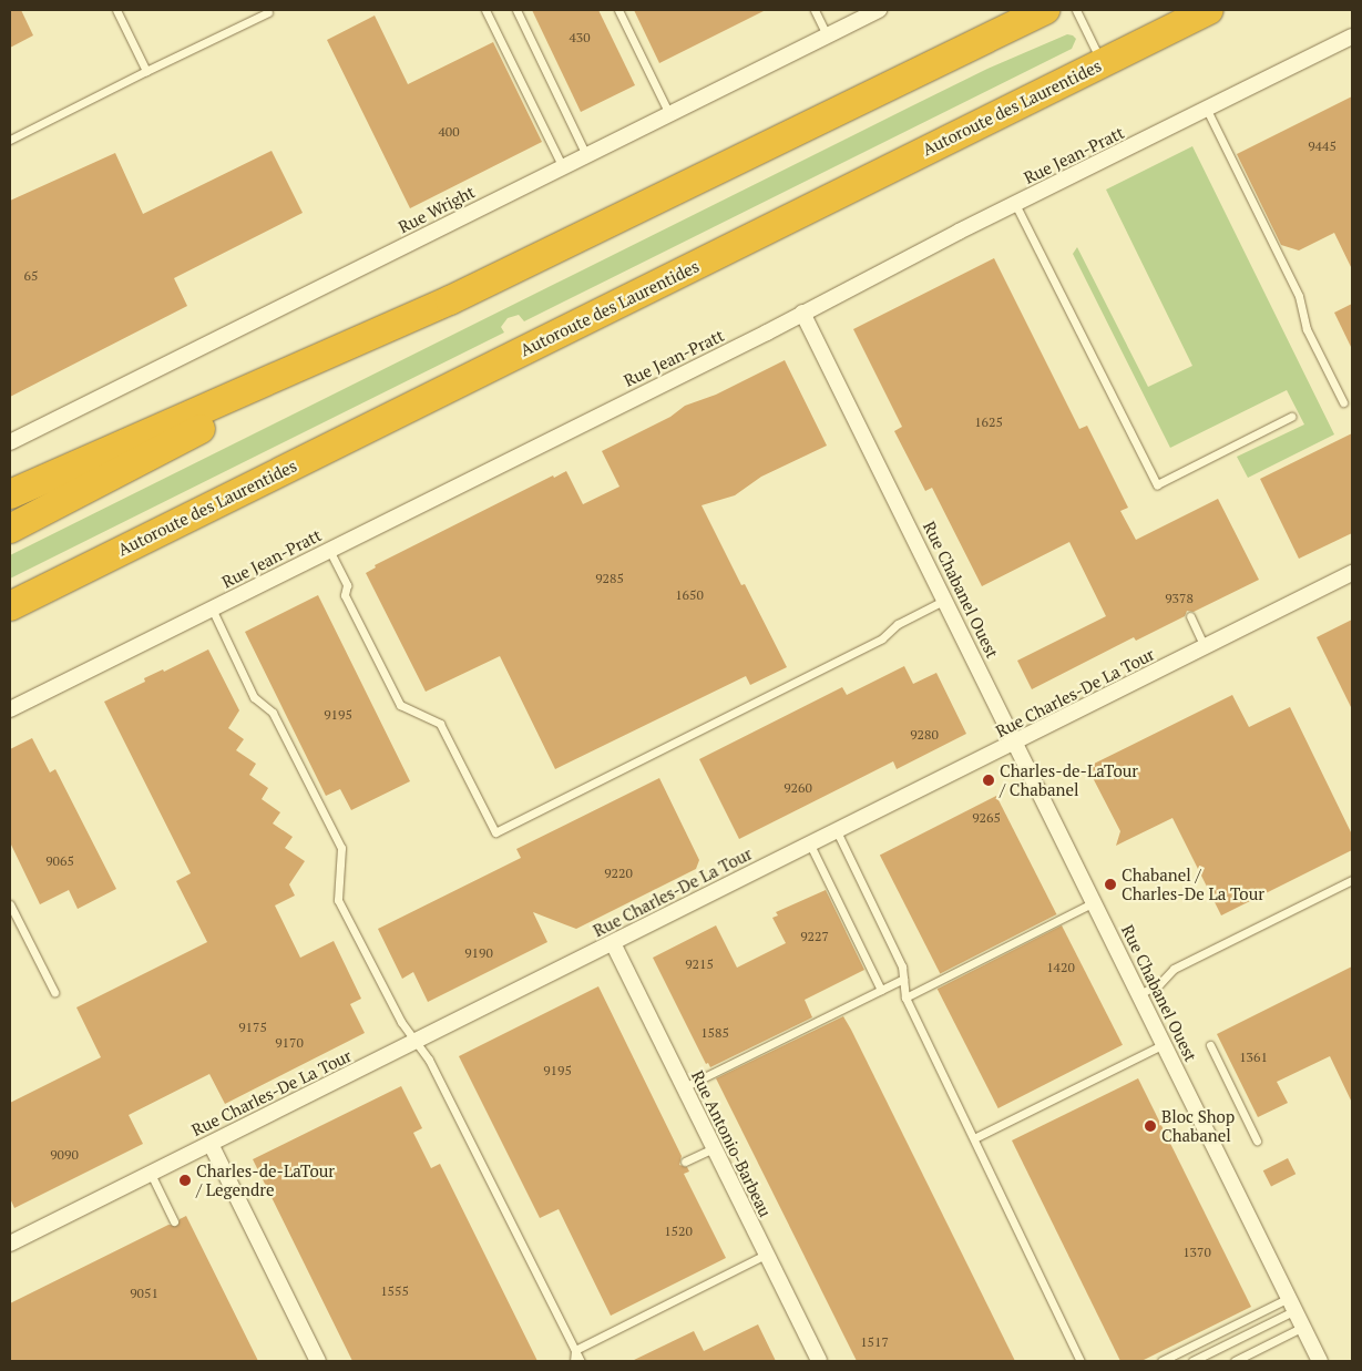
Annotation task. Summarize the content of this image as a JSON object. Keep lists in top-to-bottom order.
{
  "streets": {
    "highway": ["Autoroute des Laurentides"],
    "street": [
      "Rue Jean-Pratt",
      "Rue Wright",
      "Rue Chabanel Ouest",
      "Rue Charles-De La Tour",
      "Rue Antonio-Barbeau"
    ]
  },
  "crossings": [
    ["Rue Jean-Pratt", "Rue Chabanel Ouest"],
    ["Rue Chabanel Ouest", "Rue Charles-De La Tour"],
    ["Rue Charles-De La Tour", "Rue Antonio-Barbeau"]
  ],
  "places": [
    "Charles-de-LaTour / Chabanel",
    "Chabanel / Charles-De La Tour",
    "Bloc Shop Chabanel",
    "Charles-de-LaTour / Legendre"
  ],
  "house_numbers": [
    "430",
    "400",
    "9445",
    "65",
    "1625",
    "9285",
    "1650",
    "9378",
    "9195",
    "9280",
    "9260",
    "9265",
    "9065",
    "9220",
    "9227",
    "9190",
    "9215",
    "1420",
    "9175",
    "1585",
    "9170",
    "1361",
    "9195",
    "9090",
    "1520",
    "1370",
    "1555",
    "9051",
    "1517"
  ]
}
